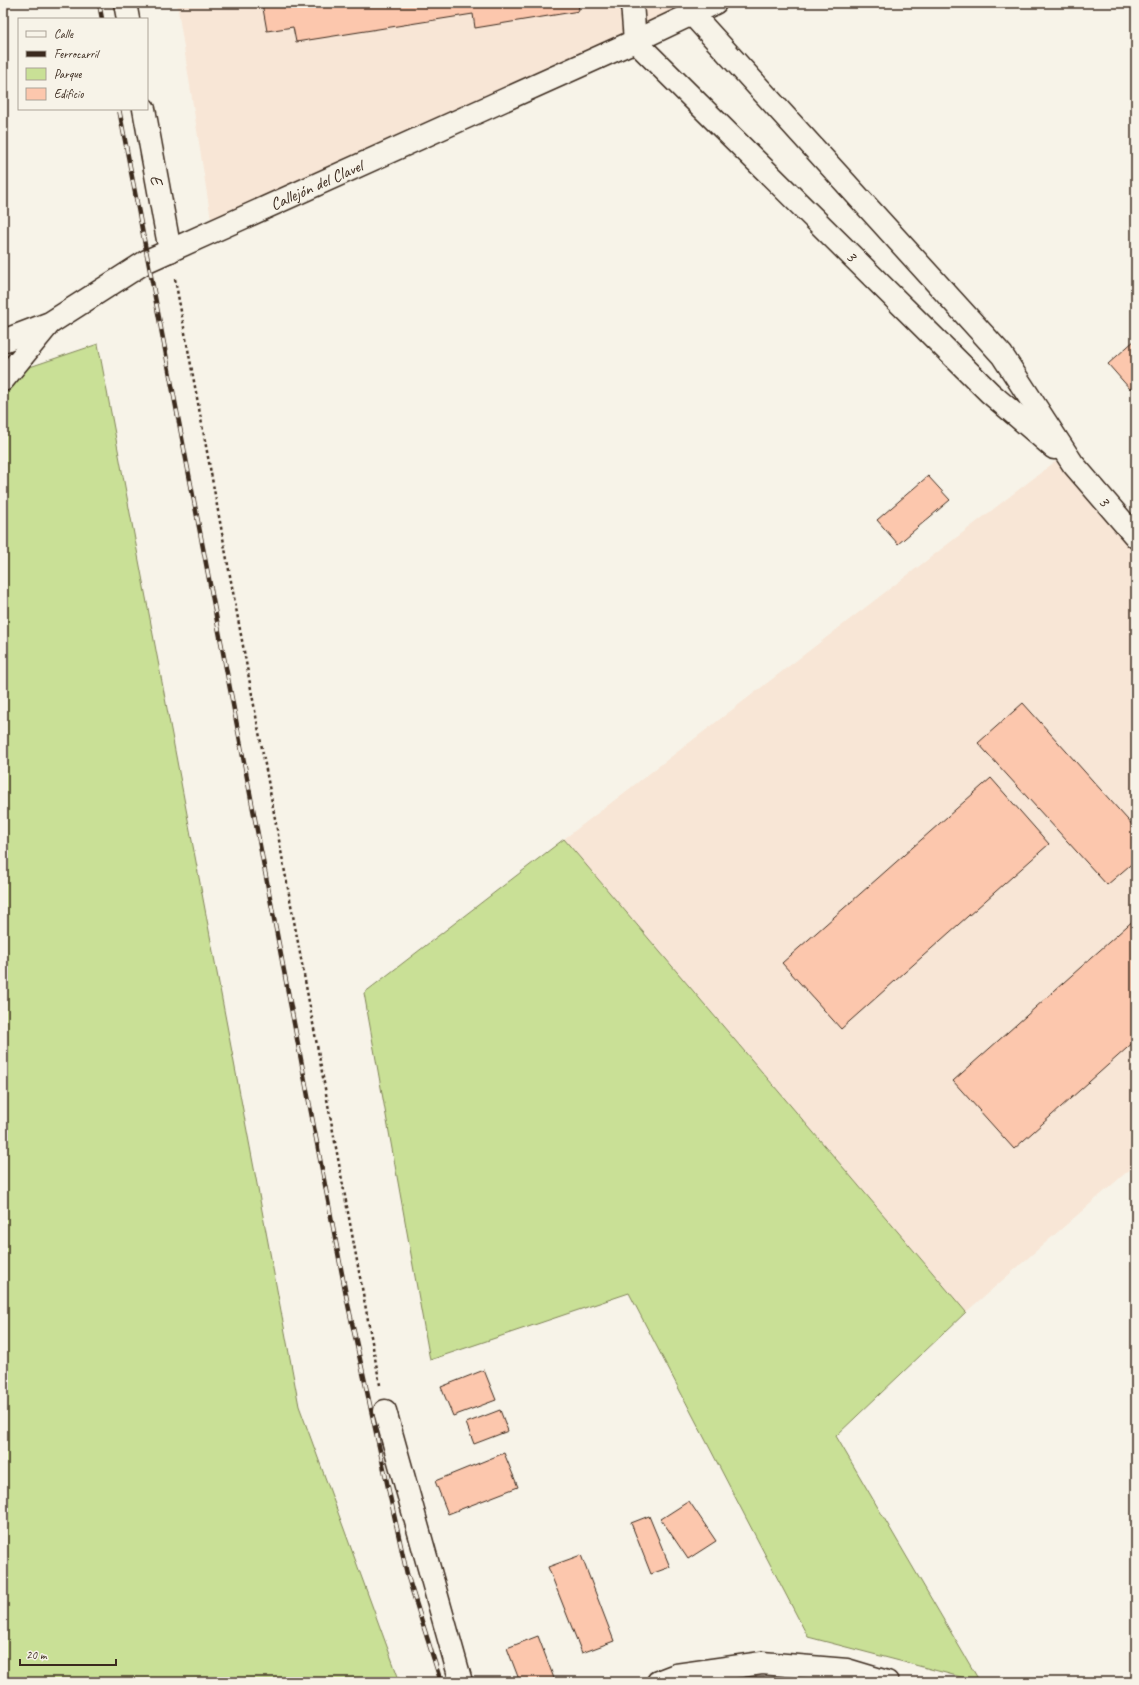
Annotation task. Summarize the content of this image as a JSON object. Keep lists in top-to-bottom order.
{
  "streets": {
    "street": ["E", "Callejón del Clavel", "3"]
  },
  "crossings": [
    ["E", "Callejón del Clavel"],
    ["Callejón del Clavel", "3"]
  ],
  "legend": [
    "Calle",
    "Ferrocarril",
    "Parque",
    "Edificio"
  ],
  "scale_bar": "20 m"
}
